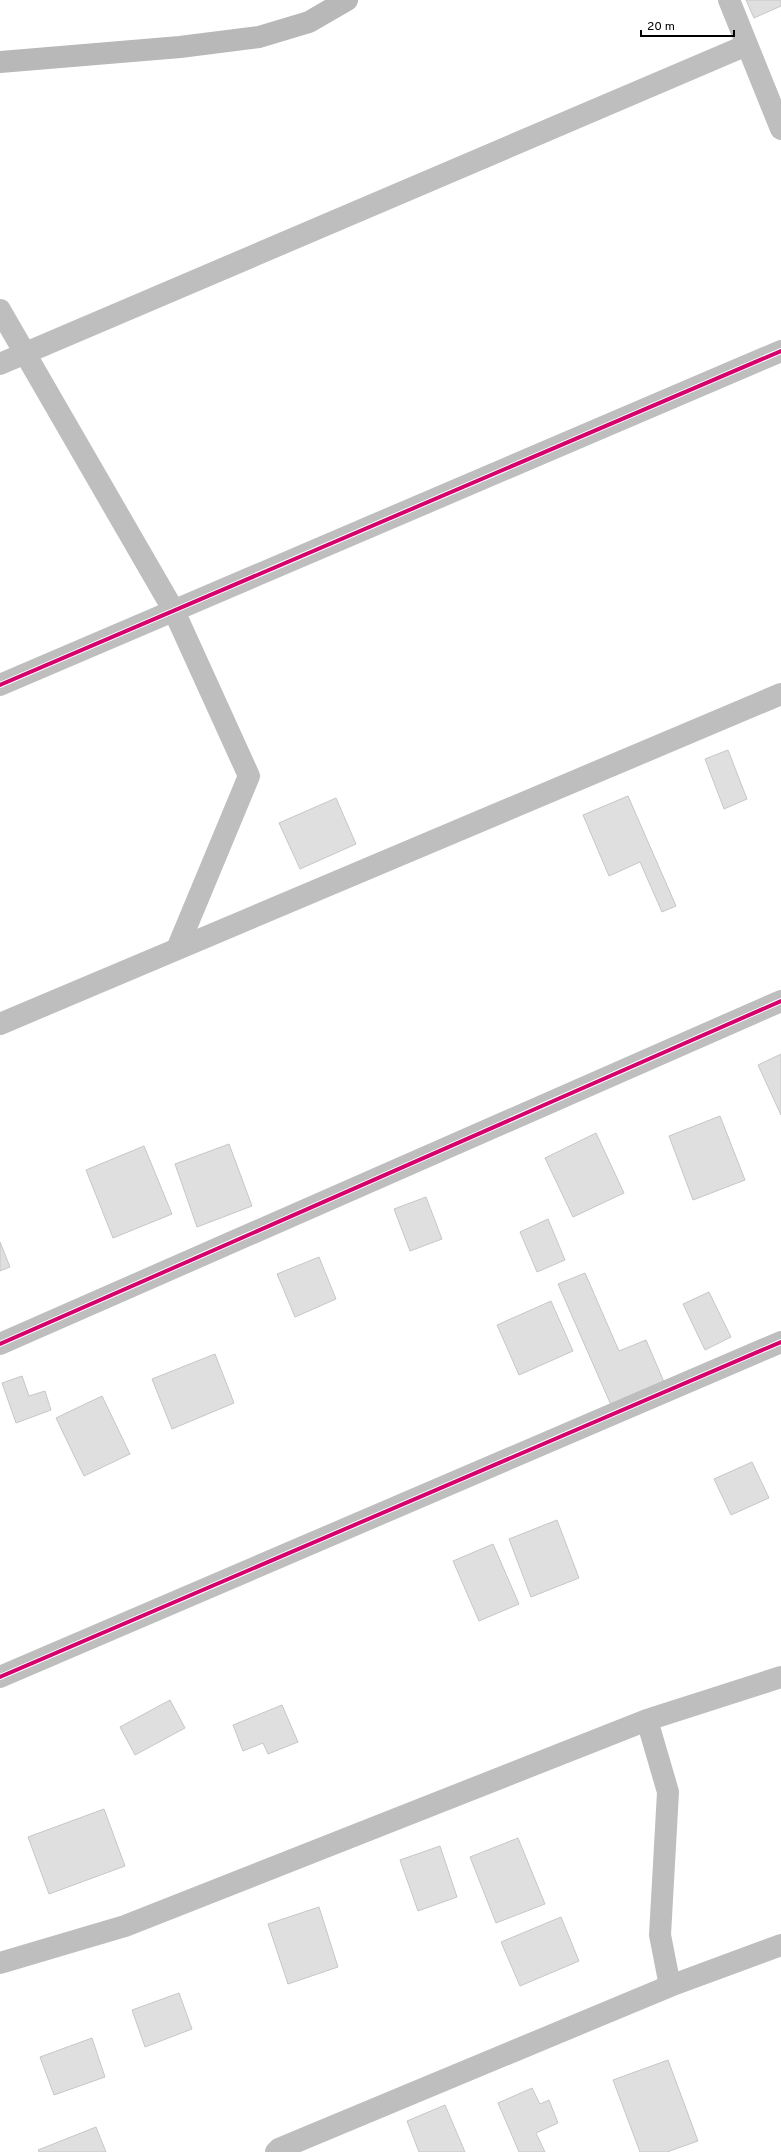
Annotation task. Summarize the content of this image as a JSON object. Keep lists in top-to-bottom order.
{
  "scale_bar": "20 m"
}
